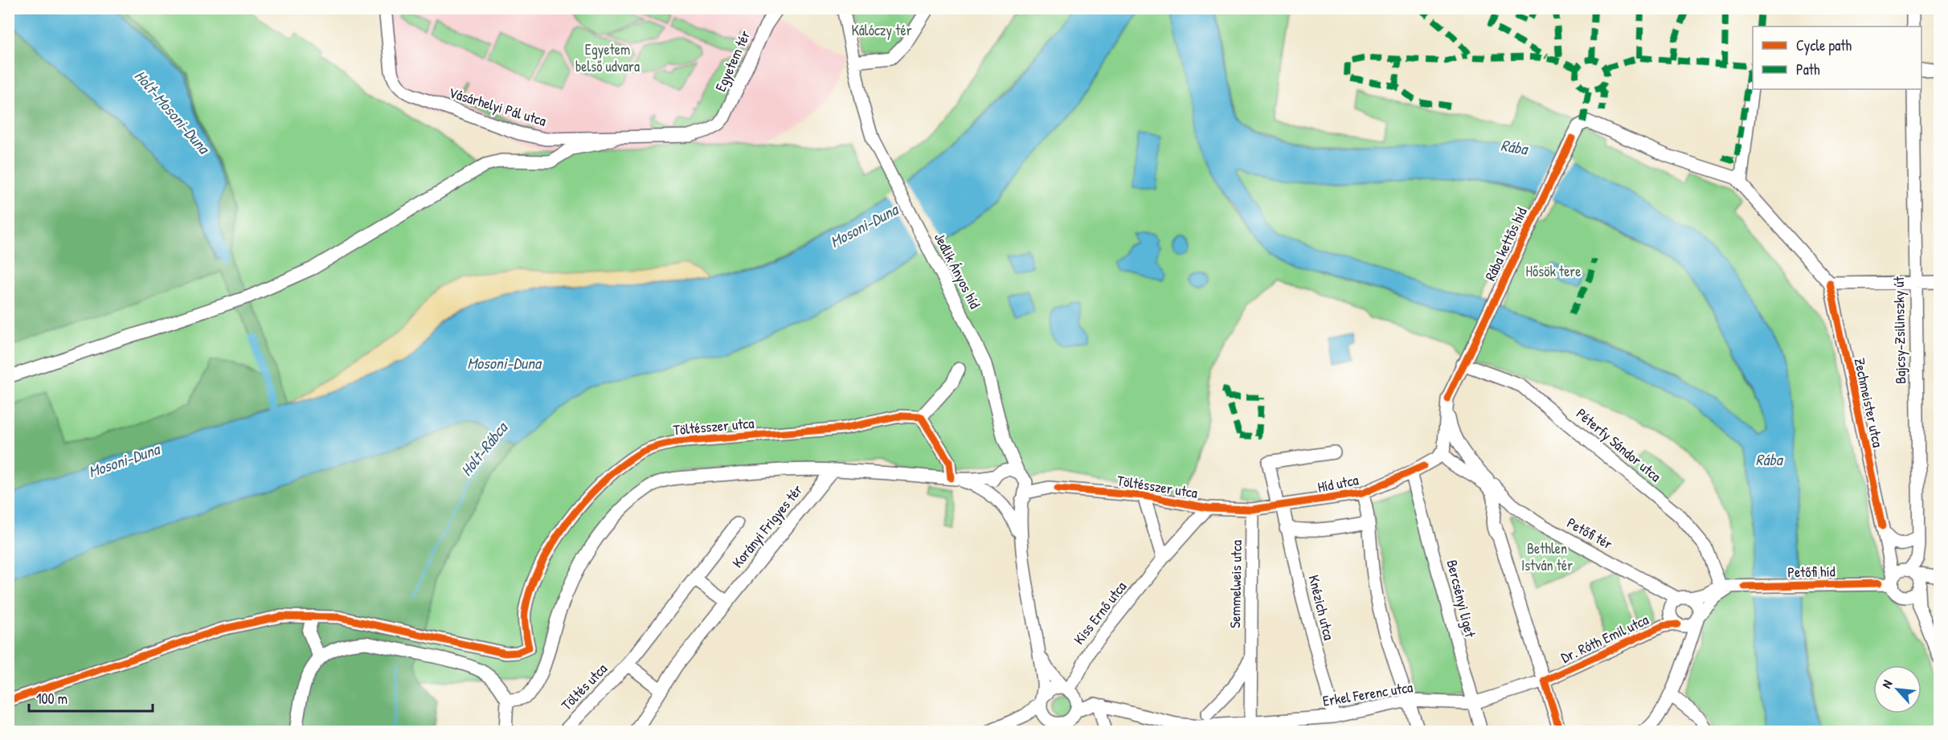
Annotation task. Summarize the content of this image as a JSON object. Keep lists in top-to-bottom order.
{
  "streets": {
    "street": [
      "Egyetem tér",
      "Vásárhelyi Pál utca",
      "Rába kettős híd",
      "Jedlik Ányos híd",
      "Bajcsy-Zsilinszky út",
      "Zechmeister utca",
      "Töltésszer utca",
      "Péterfy Sándor utca",
      "Híd utca",
      "Korányi Frigyes tér",
      "Petőfi tér",
      "Petőfi híd",
      "Semmelweis utca",
      "Bercsényi liget",
      "Knézich utca",
      "Kiss Ernő utca",
      "Dr. Róth Emil utca",
      "Töltés utca",
      "Erkel Ferenc utca"
    ]
  },
  "crossings": [
    ["Egyetem tér", "Vásárhelyi Pál utca"],
    ["Rába kettős híd", "Zechmeister utca"],
    ["Rába kettős híd", "Péterfy Sándor utca"],
    ["Rába kettős híd", "Híd utca"],
    ["Jedlik Ányos híd", "Töltésszer utca"],
    ["Bajcsy-Zsilinszky út", "Zechmeister utca"],
    ["Bajcsy-Zsilinszky út", "Petőfi híd"],
    ["Zechmeister utca", "Petőfi híd"],
    ["Töltésszer utca", "Híd utca"],
    ["Töltésszer utca", "Semmelweis utca"],
    ["Töltésszer utca", "Kiss Ernő utca"],
    ["Híd utca", "Petőfi tér"],
    ["Híd utca", "Semmelweis utca"],
    ["Híd utca", "Bercsényi liget"],
    ["Híd utca", "Knézich utca"],
    ["Korányi Frigyes tér", "Töltés utca"],
    ["Petőfi tér", "Dr. Róth Emil utca"],
    ["Semmelweis utca", "Erkel Ferenc utca"],
    ["Bercsényi liget", "Erkel Ferenc utca"],
    ["Knézich utca", "Erkel Ferenc utca"],
    ["Dr. Róth Emil utca", "Erkel Ferenc utca"]
  ],
  "water": [
    "Holt-Mosoni-Duna",
    "Rába",
    "Mosoni-Duna",
    "Holt-Rábca"
  ],
  "parks": [
    "Kálóczy tér",
    "Egyetem belső udvara",
    "Hősök tere",
    "Bethlen István tér"
  ],
  "legend": ["Cycle path", "Path"],
  "scale_bar": "100 m",
  "north": "top left"
}
